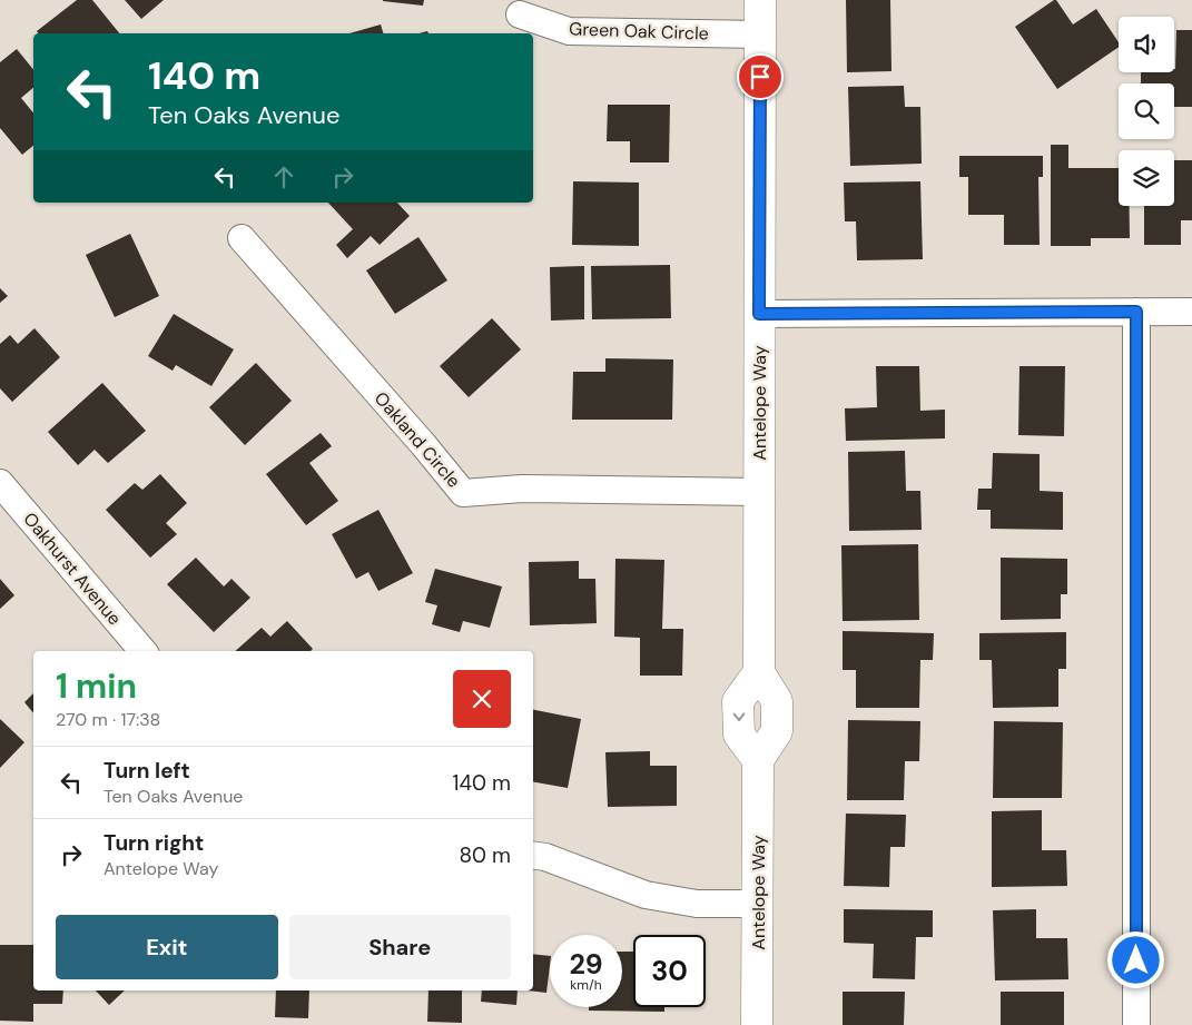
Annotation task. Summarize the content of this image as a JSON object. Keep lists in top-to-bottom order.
{
  "streets": {
    "street": [
      "Green Oak Circle",
      "Antelope Way",
      "Oakland Circle",
      "Oakhurst Avenue"
    ]
  },
  "crossings": [
    ["Green Oak Circle", "Antelope Way"],
    ["Antelope Way", "Oakland Circle"]
  ],
  "page": {
    "turn": ["140 m", "Ten Oaks Avenue"],
    "heading": ["1 min", "270 m · 17:38"],
    "list": [
      {
        "name": "Turn left",
        "note": "Ten Oaks Avenue",
        "value": "140 m"
      },
      {
        "name": "Turn right",
        "note": "Antelope Way",
        "value": "80 m"
      }
    ],
    "buttons": ["Exit", "Share"],
    "speed": "29 km/h",
    "limit": "30"
  }
}
